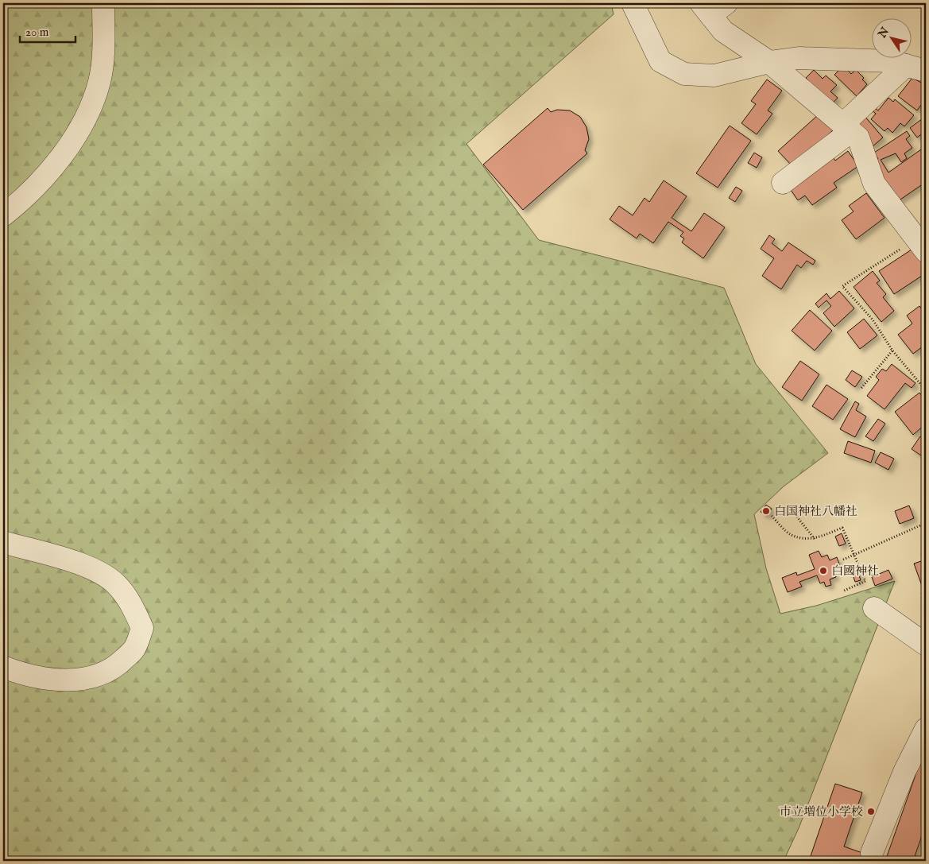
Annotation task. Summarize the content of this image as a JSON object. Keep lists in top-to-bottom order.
{
  "places": ["白国神社八幡社", "白國神社", "市立増位小学校"],
  "scale_bar": "20 m",
  "north": "top left"
}
